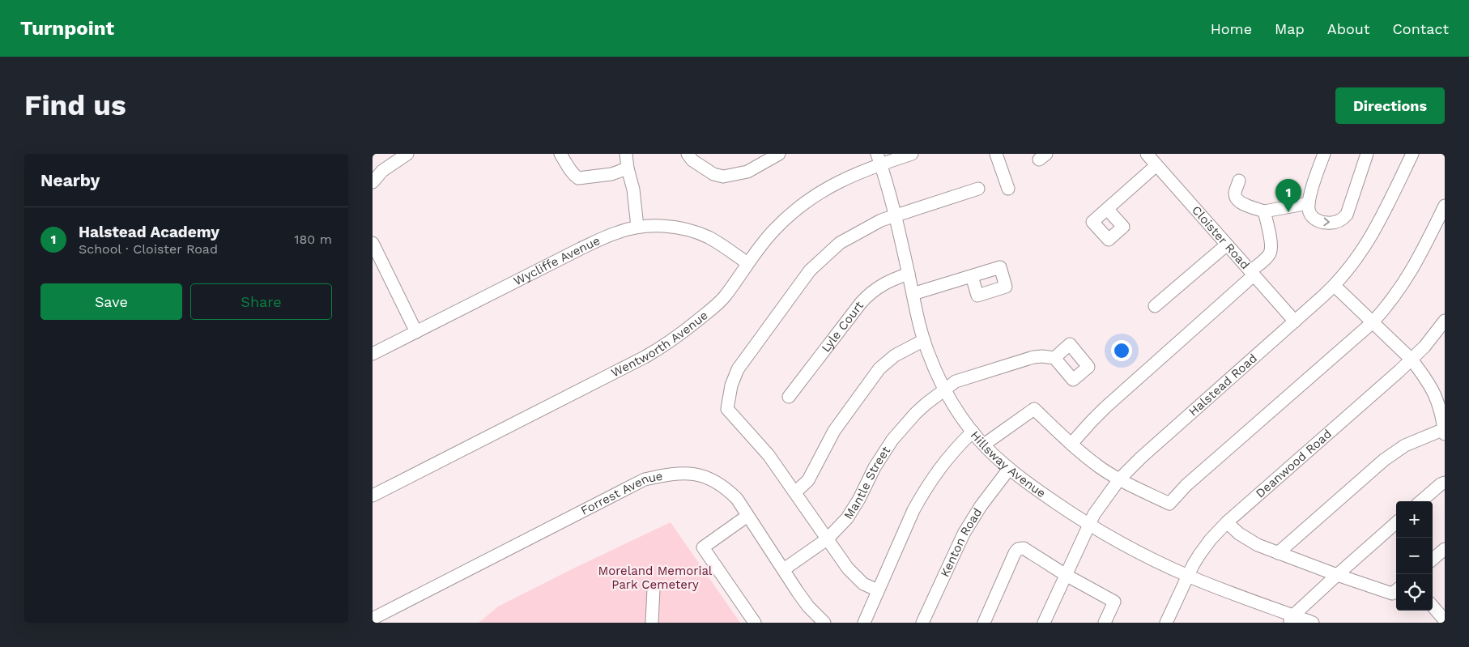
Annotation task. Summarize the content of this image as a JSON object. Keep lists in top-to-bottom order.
{
  "streets": {
    "street": [
      "Cloister Road",
      "Wycliffe Avenue",
      "Lyle Court",
      "Wentworth Avenue",
      "Halstead Road",
      "Hillsway Avenue",
      "Deanwood Road",
      "Mantle Street",
      "Forrest Avenue",
      "Kenton Road"
    ]
  },
  "crossings": [
    ["Cloister Road", "Halstead Road"],
    ["Wycliffe Avenue", "Wentworth Avenue"],
    ["Lyle Court", "Hillsway Avenue"],
    ["Wentworth Avenue", "Hillsway Avenue"],
    ["Halstead Road", "Hillsway Avenue"],
    ["Hillsway Avenue", "Deanwood Road"],
    ["Hillsway Avenue", "Mantle Street"],
    ["Hillsway Avenue", "Kenton Road"],
    ["Mantle Street", "Forrest Avenue"]
  ],
  "parks": ["Moreland Memorial Park Cemetery"],
  "page": {
    "header": "Turnpoint",
    "nav": [
      "Home",
      "Map",
      "About",
      "Contact"
    ],
    "buttons": [
      "Directions",
      ["Save", "Share"]
    ],
    "title": "Find us",
    "heading": "Nearby",
    "pins": "1",
    "list": [
      {
        "mark": "1",
        "name": "Halstead Academy",
        "note": "School · Cloister Road",
        "value": "180 m"
      }
    ],
    "map_buttons": ["+", "−"]
  }
}
